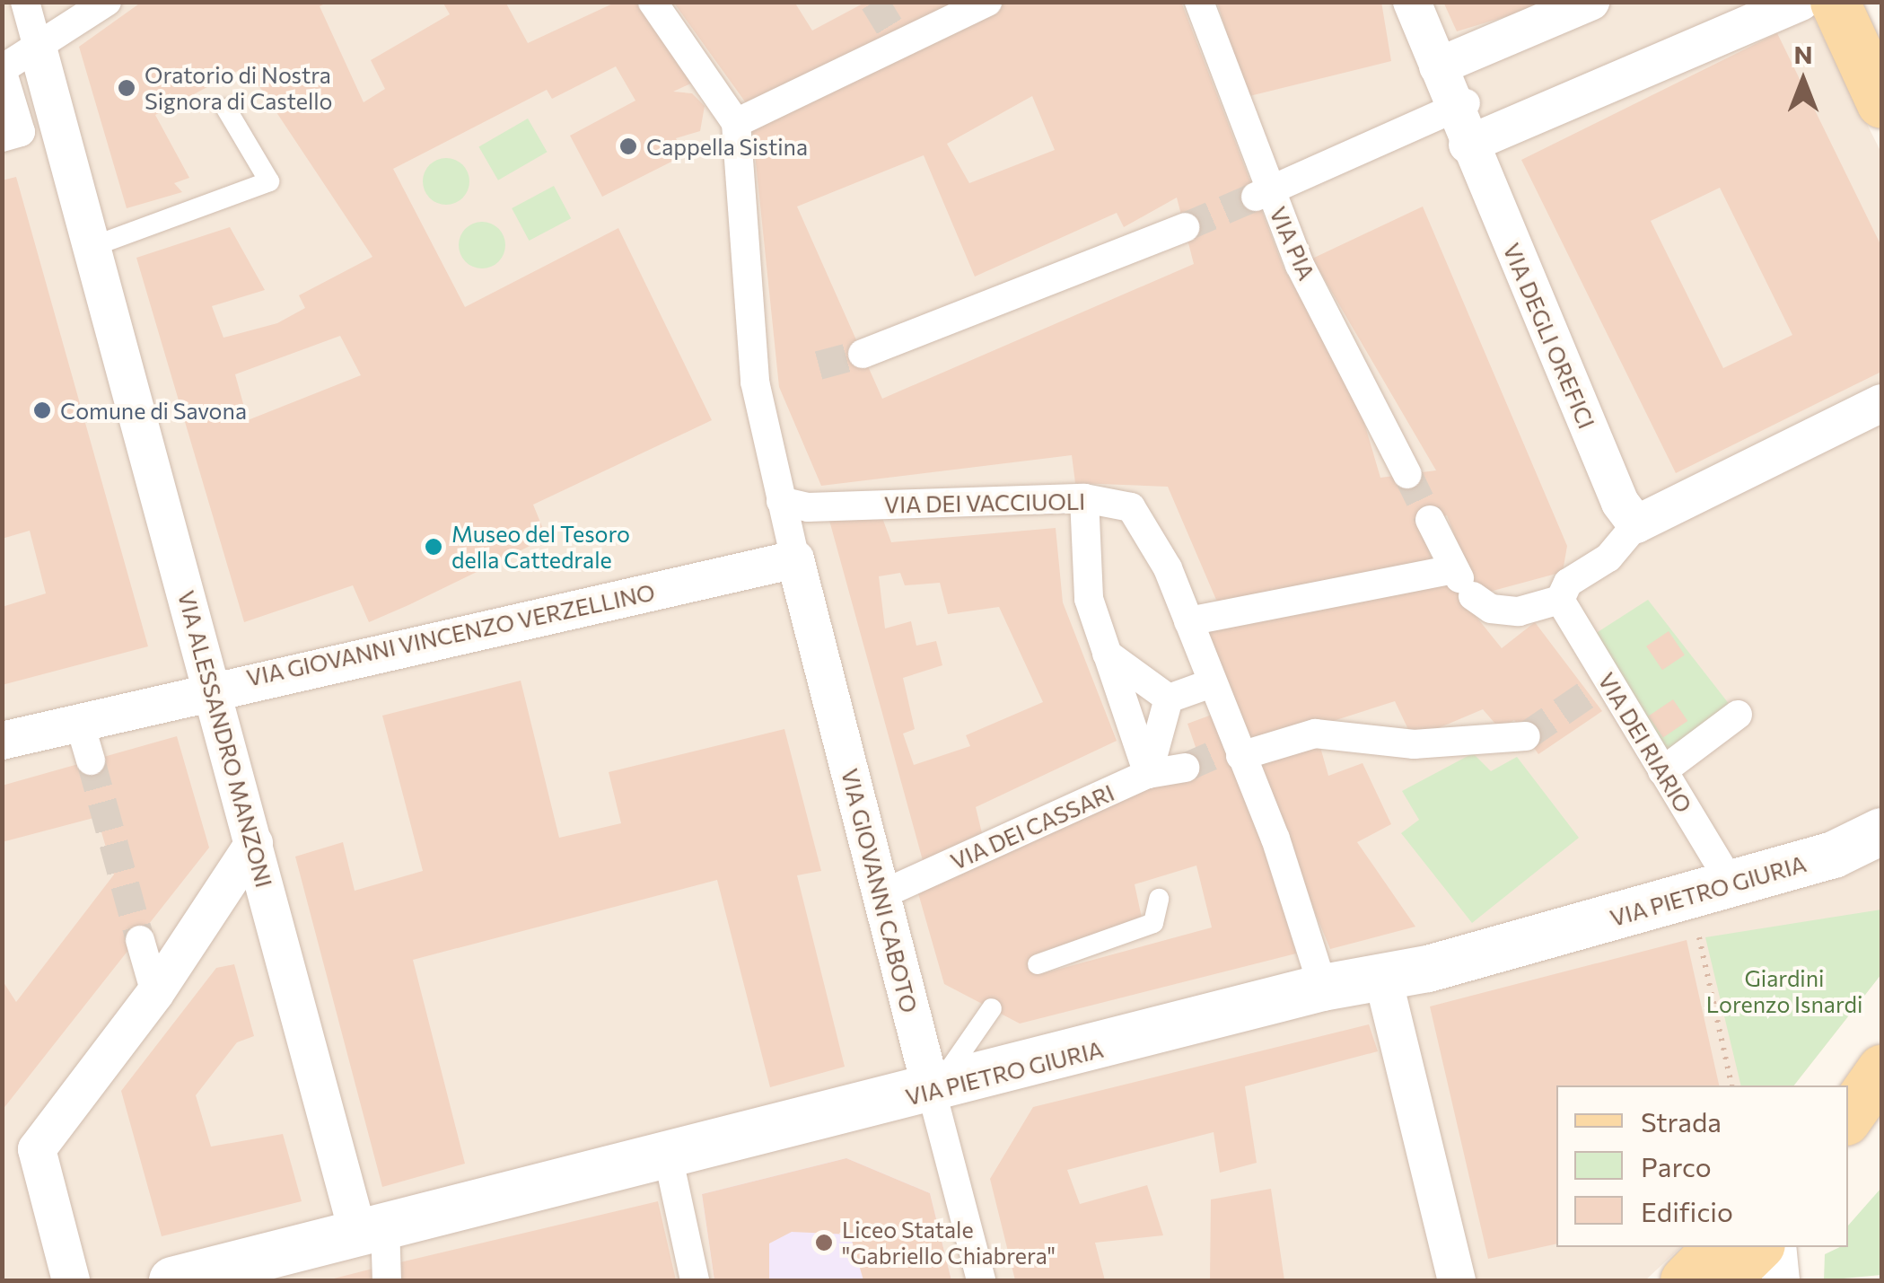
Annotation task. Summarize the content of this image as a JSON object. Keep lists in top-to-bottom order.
{
  "streets": {
    "street": [
      "VIA PIA",
      "VIA DEGLI OREFICI",
      "VIA DEI VACCIUOLI",
      "VIA GIOVANNI VINCENZO VERZELLINO",
      "VIA ALESSANDRO MANZONI",
      "VIA DEI RIARIO",
      "VIA DEI CASSARI",
      "VIA GIOVANNI CABOTO",
      "VIA PIETRO GIURIA"
    ]
  },
  "crossings": [
    ["VIA DEI VACCIUOLI", "VIA GIOVANNI CABOTO"],
    ["VIA DEI VACCIUOLI", "VIA PIETRO GIURIA"],
    ["VIA GIOVANNI VINCENZO VERZELLINO", "VIA ALESSANDRO MANZONI"],
    ["VIA GIOVANNI VINCENZO VERZELLINO", "VIA GIOVANNI CABOTO"],
    ["VIA ALESSANDRO MANZONI", "VIA PIETRO GIURIA"],
    ["VIA DEI RIARIO", "VIA PIETRO GIURIA"],
    ["VIA DEI CASSARI", "VIA GIOVANNI CABOTO"],
    ["VIA GIOVANNI CABOTO", "VIA PIETRO GIURIA"]
  ],
  "parks": ["Giardini Lorenzo Isnardi"],
  "places": [
    "Oratorio di Nostra Signora di Castello",
    "Cappella Sistina",
    "Comune di Savona",
    "Museo del Tesoro della Cattedrale",
    "Liceo Statale \"Gabriello Chiabrera\""
  ],
  "legend": ["Strada", "Parco", "Edificio"],
  "north": "top"
}
